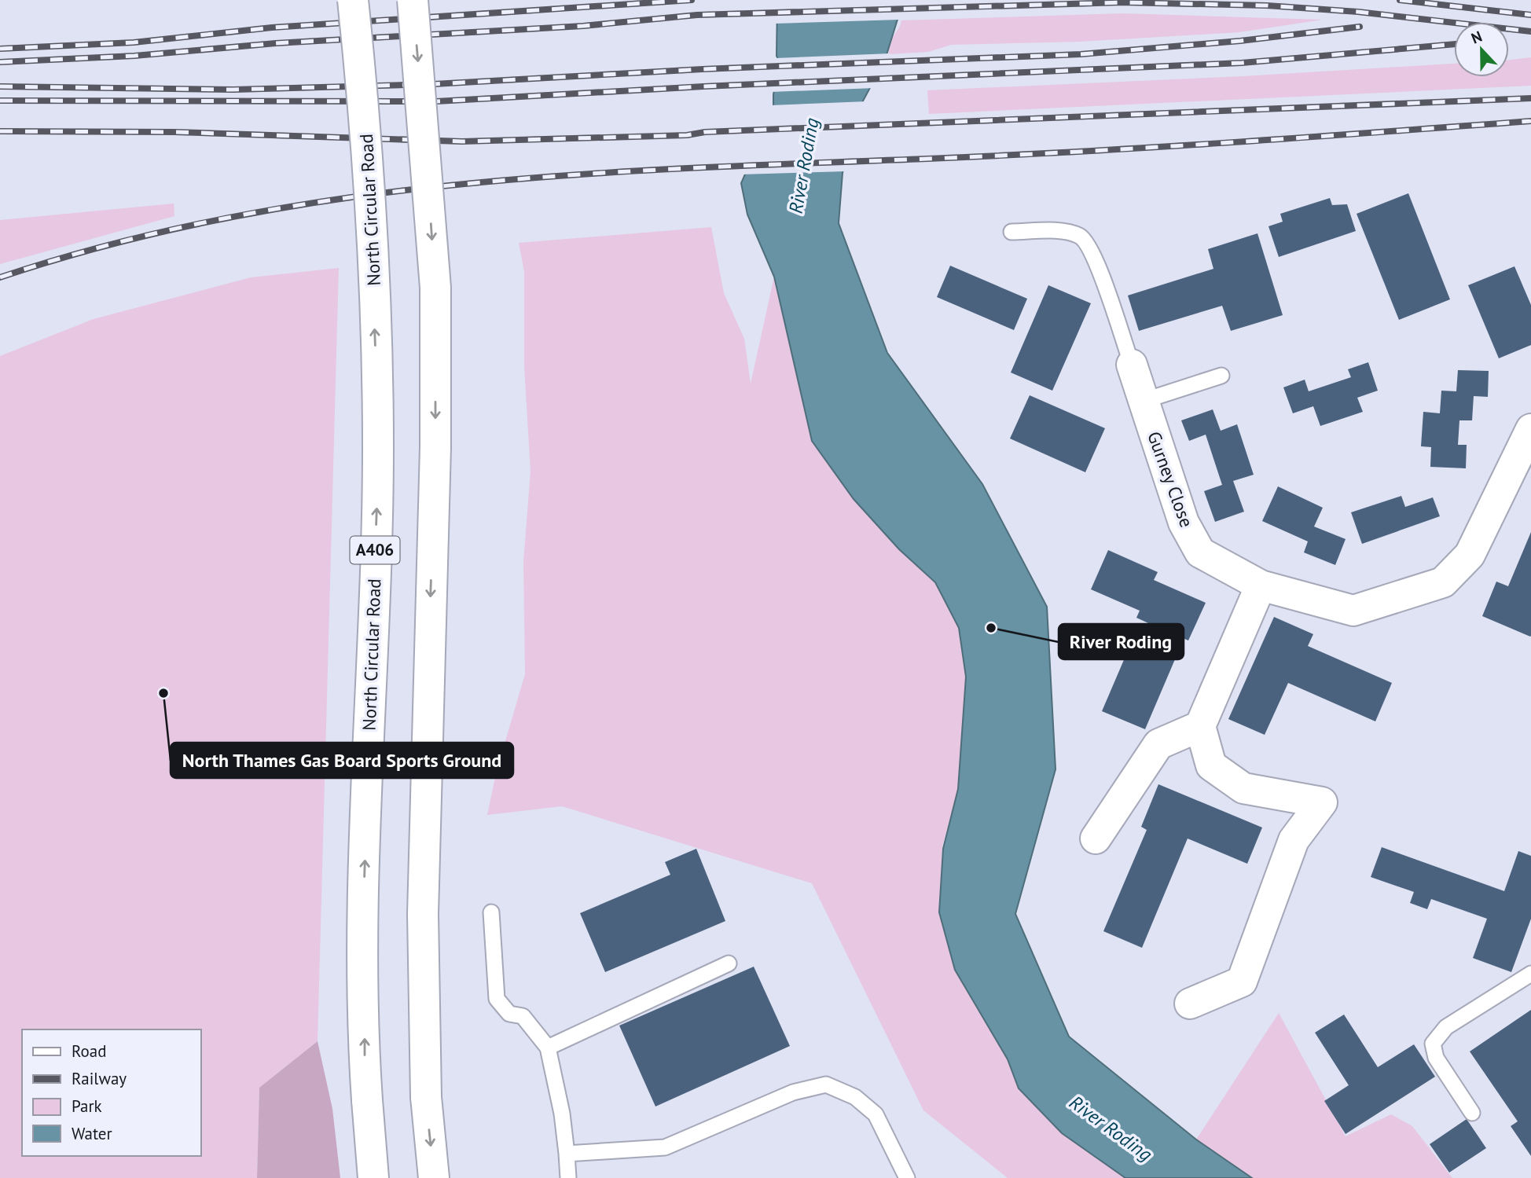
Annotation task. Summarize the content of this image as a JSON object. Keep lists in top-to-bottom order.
{
  "streets": {
    "main road": ["North Circular Road", "Gurney Close", "A406"]
  },
  "water": ["River Roding"],
  "places": ["River Roding", "North Thames Gas Board Sports Ground"],
  "legend": [
    "Road",
    "Railway",
    "Park",
    "Water"
  ],
  "north": "top"
}
